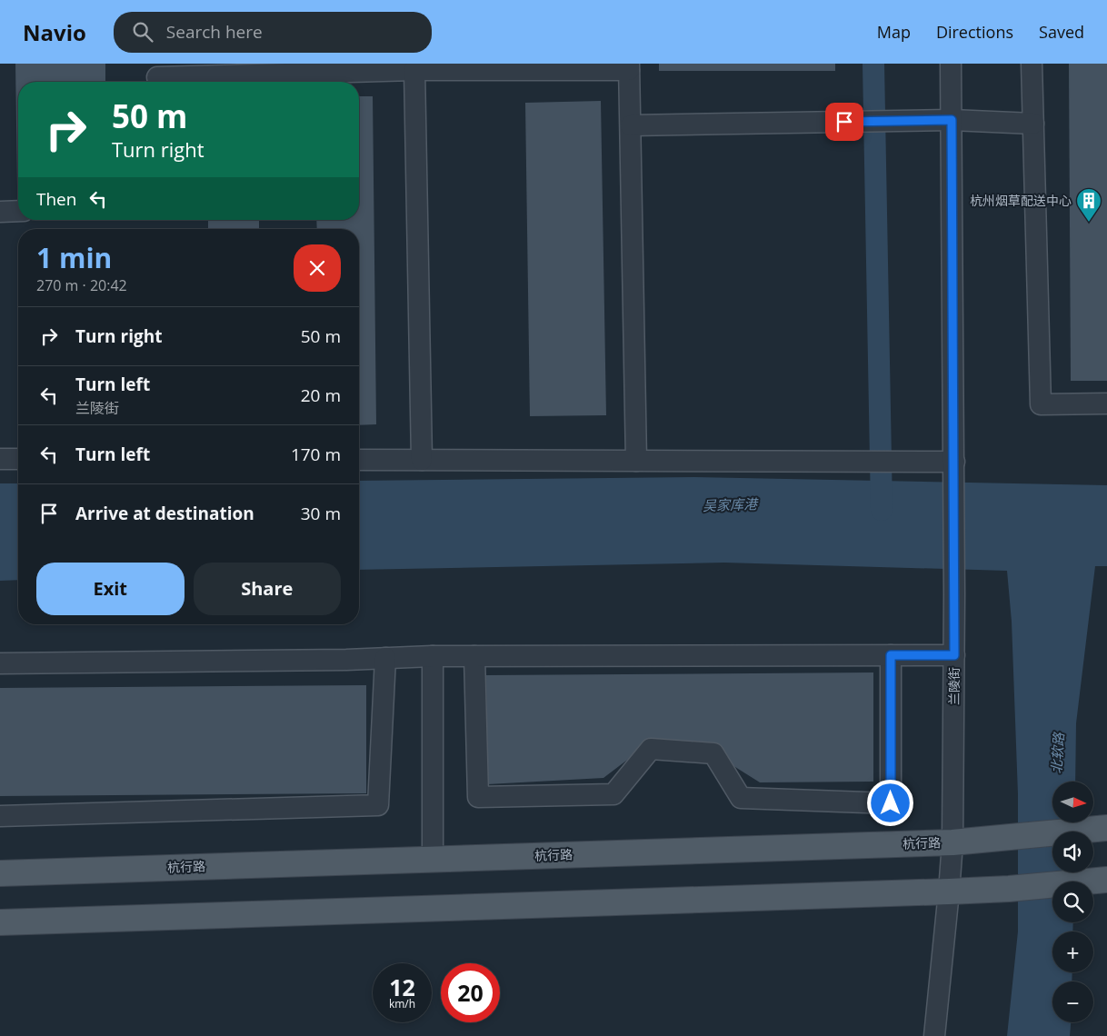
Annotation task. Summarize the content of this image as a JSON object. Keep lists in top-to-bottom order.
{
  "streets": {
    "main road": ["杭行路"],
    "street": ["兰陵街"]
  },
  "crossings": [
    ["兰陵街", "杭行路"]
  ],
  "water": ["吴家库港", "北软路"],
  "places": {
    "building": ["杭州烟草配送中心"]
  },
  "north": "right",
  "page": {
    "header": "Navio",
    "search": "Search here",
    "nav": ["Map", "Directions", "Saved"],
    "turn": ["50 m", "Turn right"],
    "then": "Then",
    "heading": ["1 min", "270 m · 20:42"],
    "list": [
      {
        "name": "Turn right",
        "value": "50 m"
      },
      {
        "name": "Turn left",
        "note": "兰陵街",
        "value": "20 m"
      },
      {
        "name": "Turn left",
        "value": "170 m"
      },
      {
        "name": "Arrive at destination",
        "value": "30 m"
      }
    ],
    "buttons": ["Exit", "Share"],
    "map_buttons": ["+", "−"],
    "speed": "12 km/h",
    "limit": "20"
  }
}
